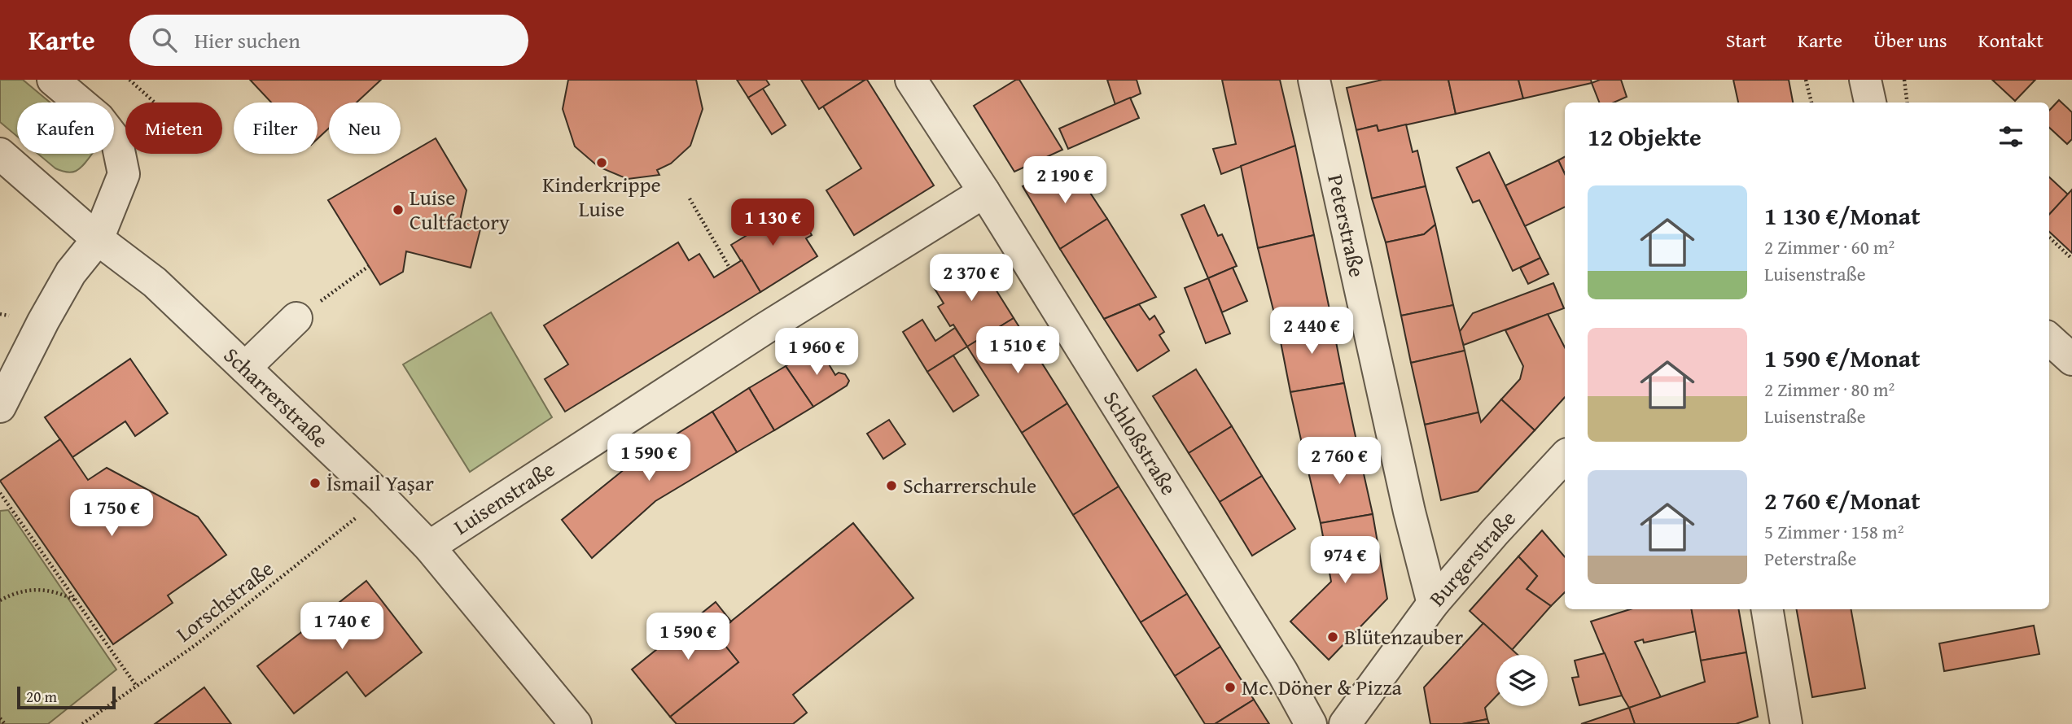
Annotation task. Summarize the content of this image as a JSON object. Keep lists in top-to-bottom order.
{
  "streets": {
    "street": [
      "Peterstraße",
      "Scharrerstraße",
      "Schloßstraße",
      "Luisenstraße",
      "Burgerstraße"
    ],
    "path": ["Lorschstraße"]
  },
  "crossings": [
    ["Peterstraße", "Burgerstraße"],
    ["Scharrerstraße", "Luisenstraße"],
    ["Scharrerstraße", "Lorschstraße"],
    ["Schloßstraße", "Luisenstraße"]
  ],
  "places": [
    "Kinderkrippe Luise",
    "Luise Cultfactory",
    "İsmail Yaşar",
    "Scharrerschule",
    "Blütenzauber",
    "Mc. Döner & Pizza"
  ],
  "scale_bar": "20 m",
  "page": {
    "header": "Karte",
    "search": "Hier suchen",
    "nav": [
      "Start",
      "Karte",
      "Über uns",
      "Kontakt"
    ],
    "chip": [
      "Kaufen",
      "Mieten",
      "Filter",
      "Neu"
    ],
    "heading": "12 Objekte",
    "price": [
      "2 190 €",
      "1 130 €",
      "2 370 €",
      "2 440 €",
      "1 510 €",
      "1 960 €",
      "1 590 €",
      "2 760 €",
      "1 750 €",
      "974 €",
      "1 740 €",
      "1 590 €"
    ],
    "list": [
      {
        "name": "1 130 €/Monat",
        "note": "2 Zimmer · 60 m² · Luisenstraße"
      },
      {
        "name": "1 590 €/Monat",
        "note": "2 Zimmer · 80 m² · Luisenstraße"
      },
      {
        "name": "2 760 €/Monat",
        "note": "5 Zimmer · 158 m² · Peterstraße"
      }
    ],
    "scale": "20 m"
  }
}
